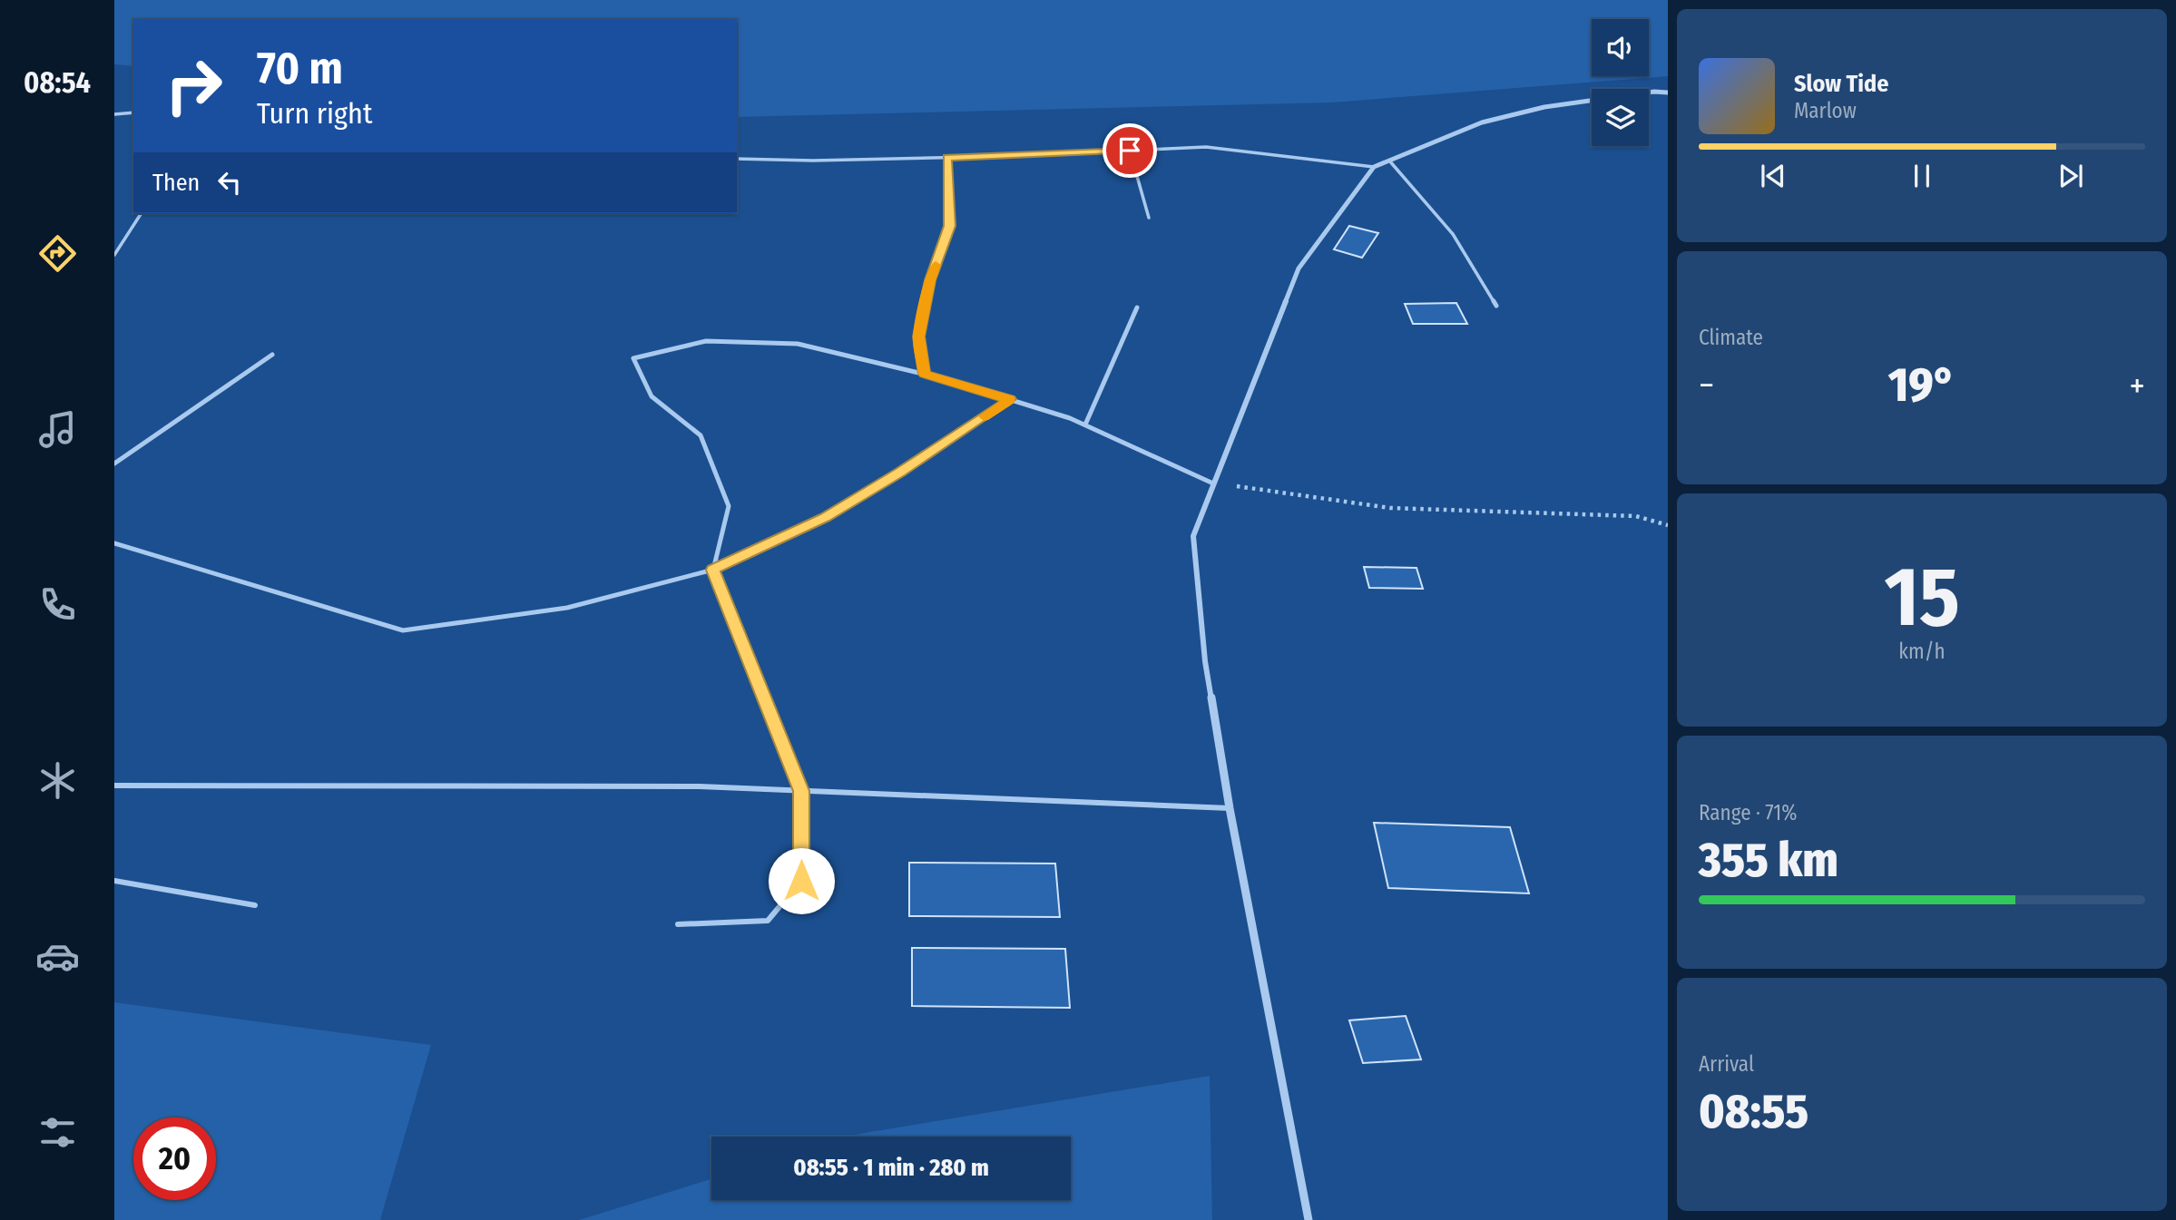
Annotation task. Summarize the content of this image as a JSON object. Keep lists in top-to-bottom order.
{
  "page": {
    "tabs": "08:54",
    "turn": ["70 m", "Turn right"],
    "song": ["Slow Tide", "Marlow"],
    "then": "Then",
    "tile": [
      "Climate",
      ["15", "km/h"],
      ["Range · 71%", "355 km"],
      ["Arrival", "08:55"]
    ],
    "heat": ["−", "19°", "+"],
    "limit": "20",
    "trip": "08:55 · 1 min · 280 m"
  }
}
